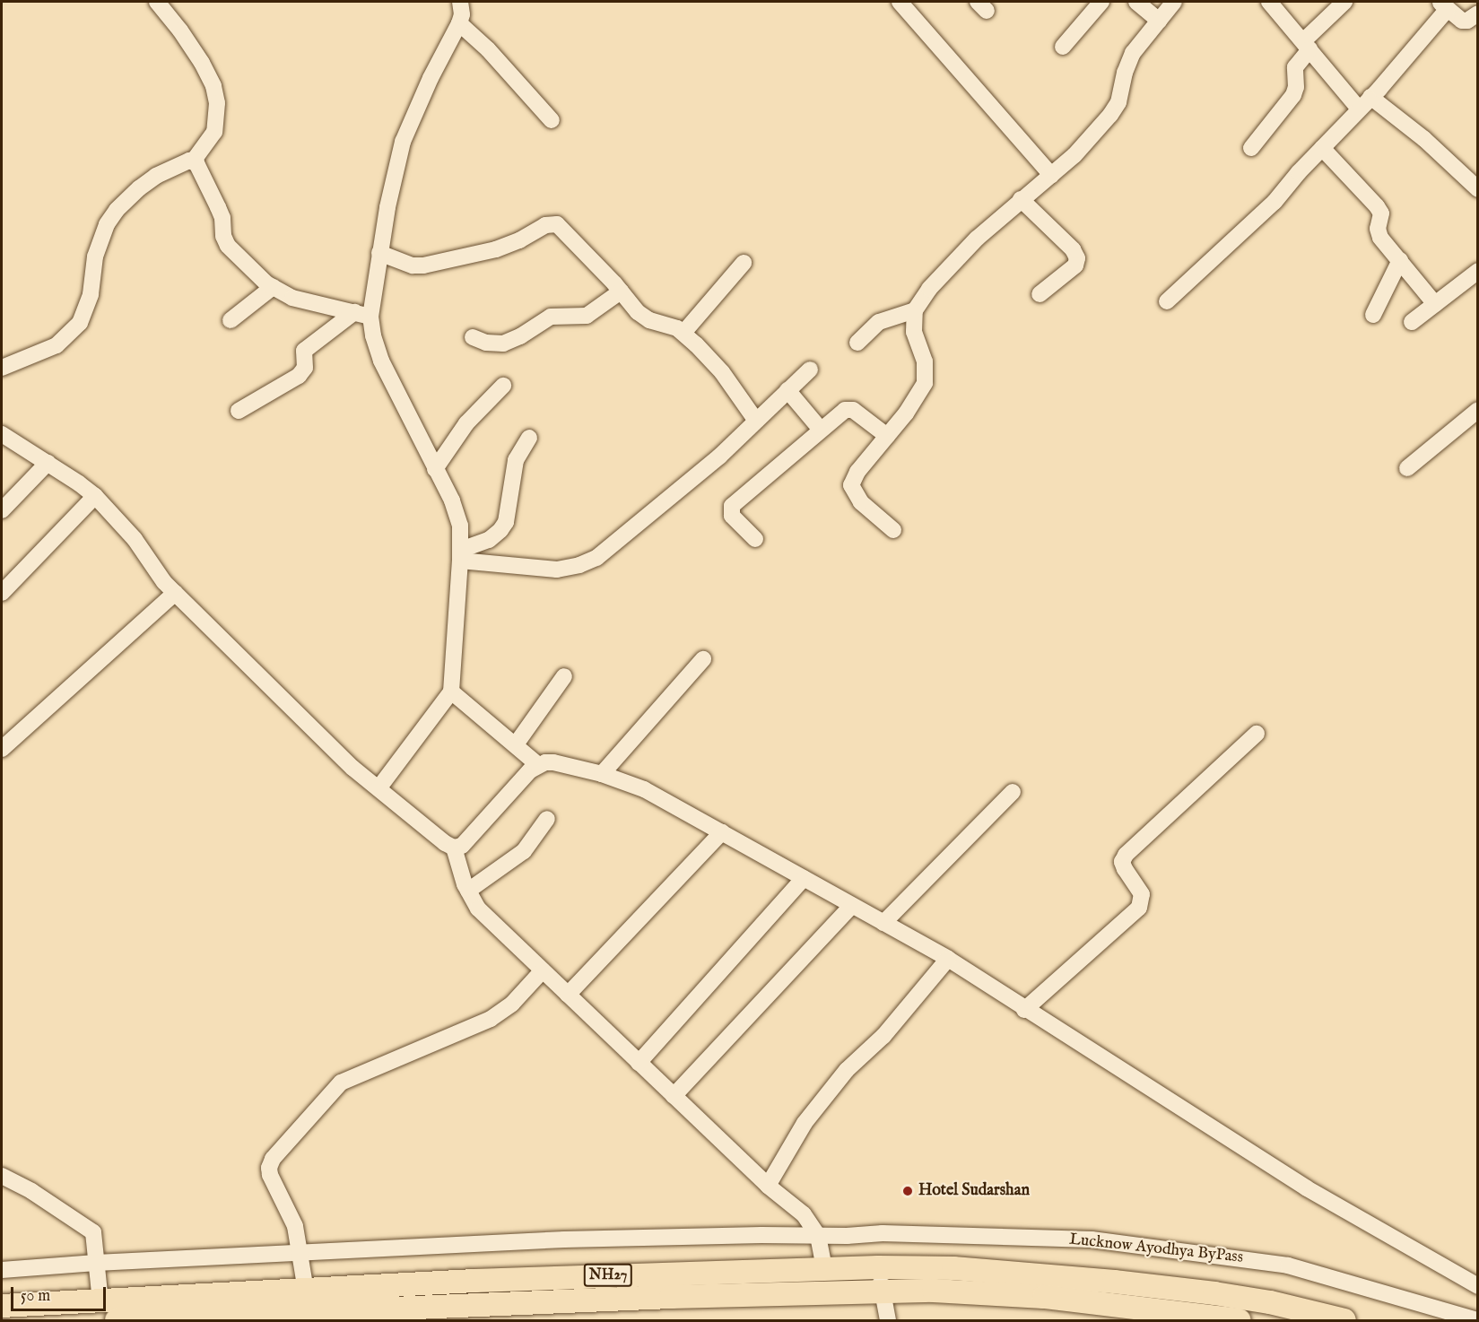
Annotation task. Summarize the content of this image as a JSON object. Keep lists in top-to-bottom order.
{
  "streets": {
    "highway": ["NH27"],
    "street": ["Lucknow Ayodhya ByPass"]
  },
  "places": ["Hotel Sudarshan"],
  "scale_bar": "50 m"
}
